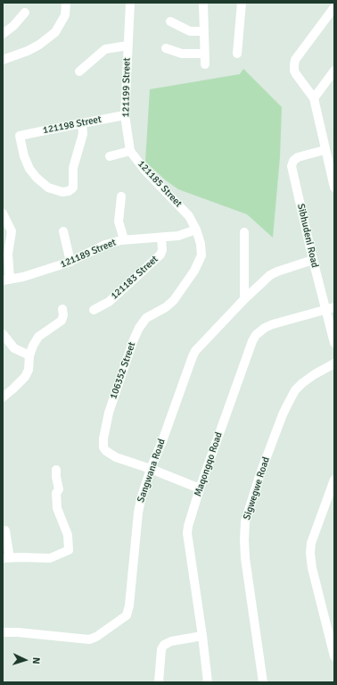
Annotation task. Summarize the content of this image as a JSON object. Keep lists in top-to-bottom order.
{
  "streets": {
    "street": [
      "121199 Street",
      "121198 Street",
      "121185 Street",
      "Sibhudeni Road",
      "121189 Street",
      "121183 Street",
      "106352 Street",
      "Maqongqo Road",
      "Sangwana Road",
      "Sigwegwe Road"
    ]
  },
  "crossings": [
    ["121199 Street", "121198 Street"],
    ["121199 Street", "121185 Street"],
    ["121185 Street", "106352 Street"],
    ["Sibhudeni Road", "Maqongqo Road"],
    ["Sibhudeni Road", "Sangwana Road"],
    ["121189 Street", "121183 Street"],
    ["121189 Street", "106352 Street"],
    ["106352 Street", "Maqongqo Road"],
    ["106352 Street", "Sangwana Road"]
  ],
  "north": "right"
}
